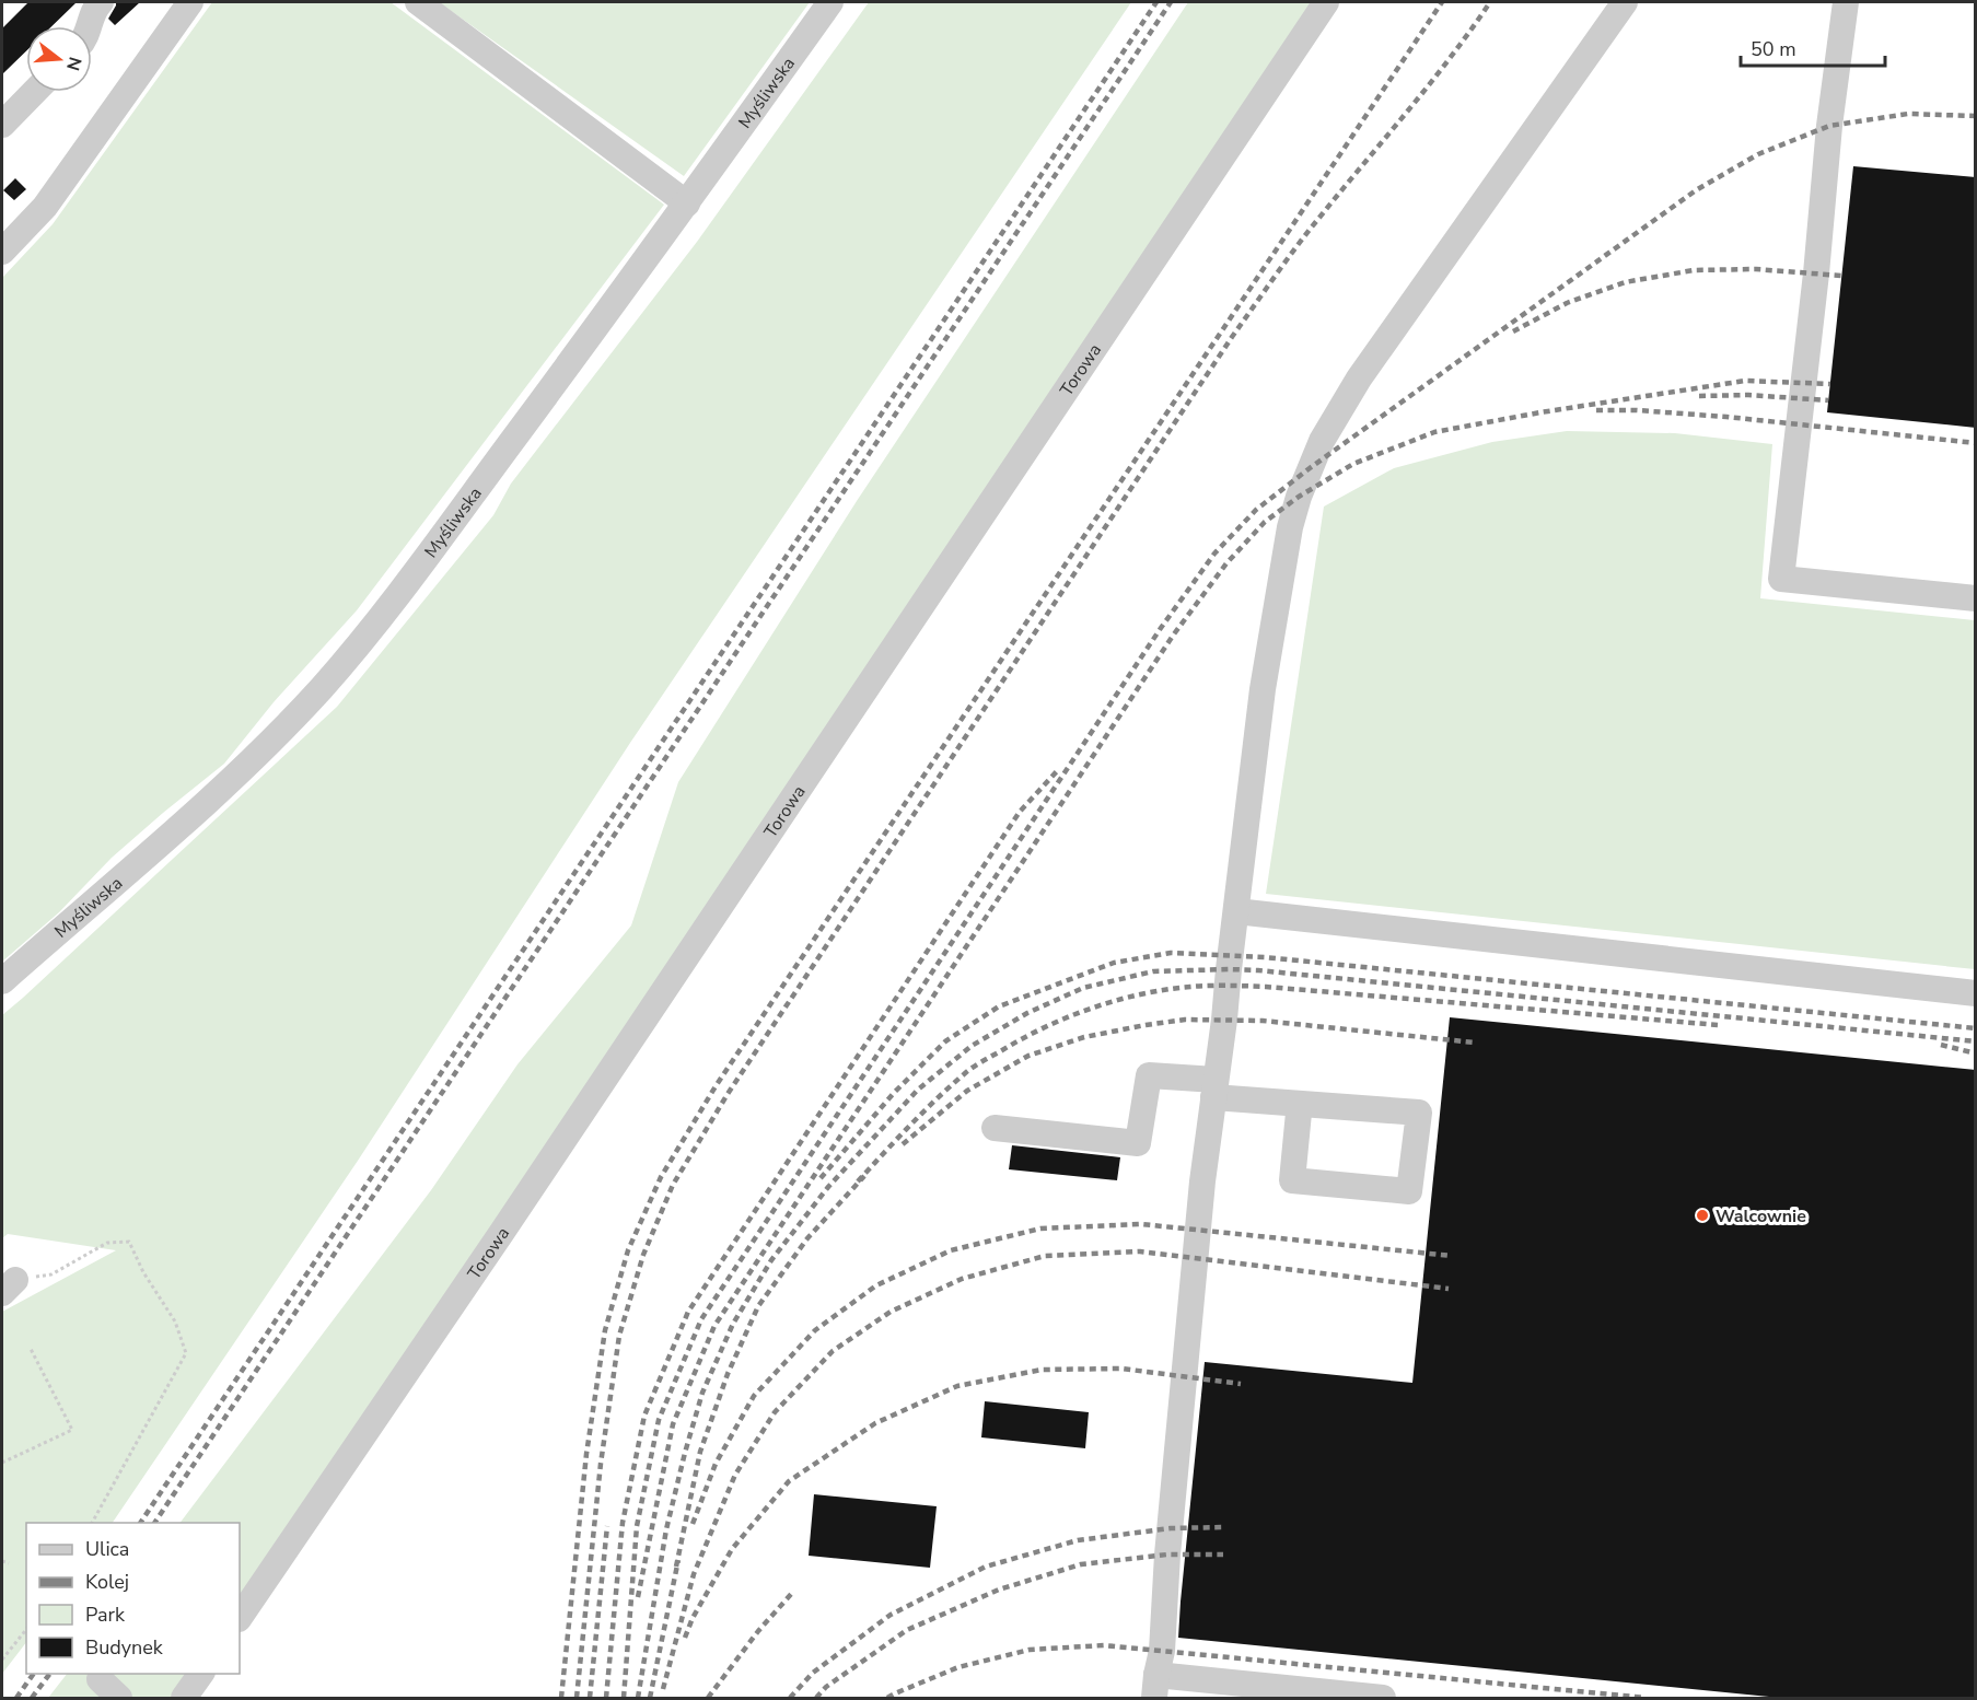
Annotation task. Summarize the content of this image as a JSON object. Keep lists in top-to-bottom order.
{
  "streets": {
    "street": ["Myśliwska", "Torowa"]
  },
  "places": ["Walcownie"],
  "legend": [
    "Ulica",
    "Kolej",
    "Park",
    "Budynek"
  ],
  "scale_bar": "50 m",
  "north": "right"
}
